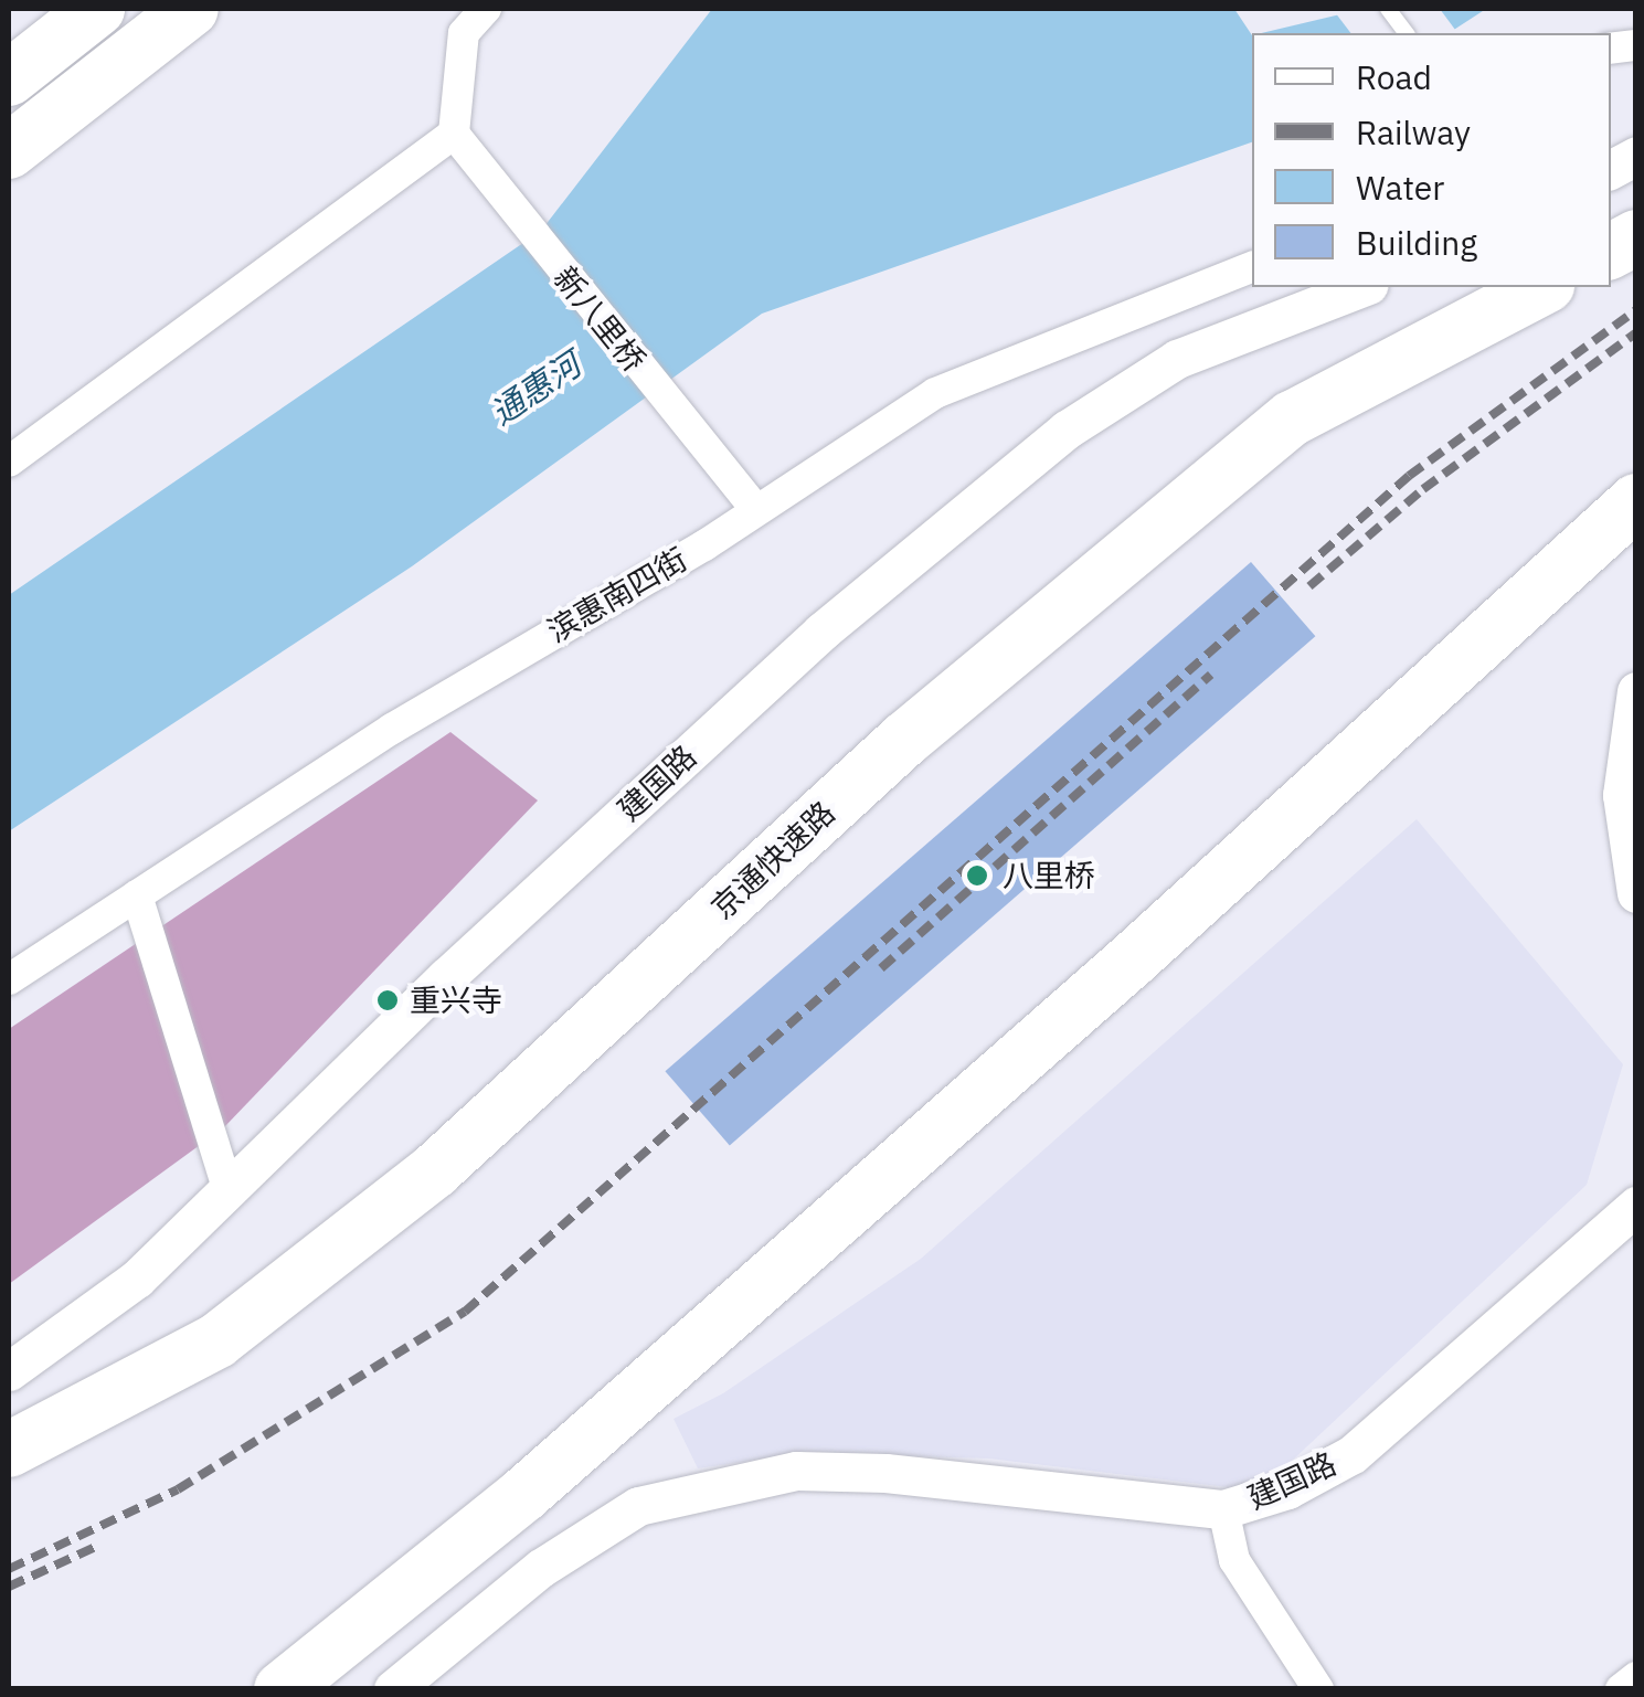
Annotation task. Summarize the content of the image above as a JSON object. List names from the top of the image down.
{
  "streets": {
    "highway": ["京通快速路"],
    "street": ["新八里桥", "滨惠南四街", "建国路"]
  },
  "crossings": [
    ["新八里桥", "滨惠南四街"]
  ],
  "water": ["通惠河"],
  "places": ["八里桥", "重兴寺"],
  "legend": [
    "Road",
    "Railway",
    "Water",
    "Building"
  ]
}
